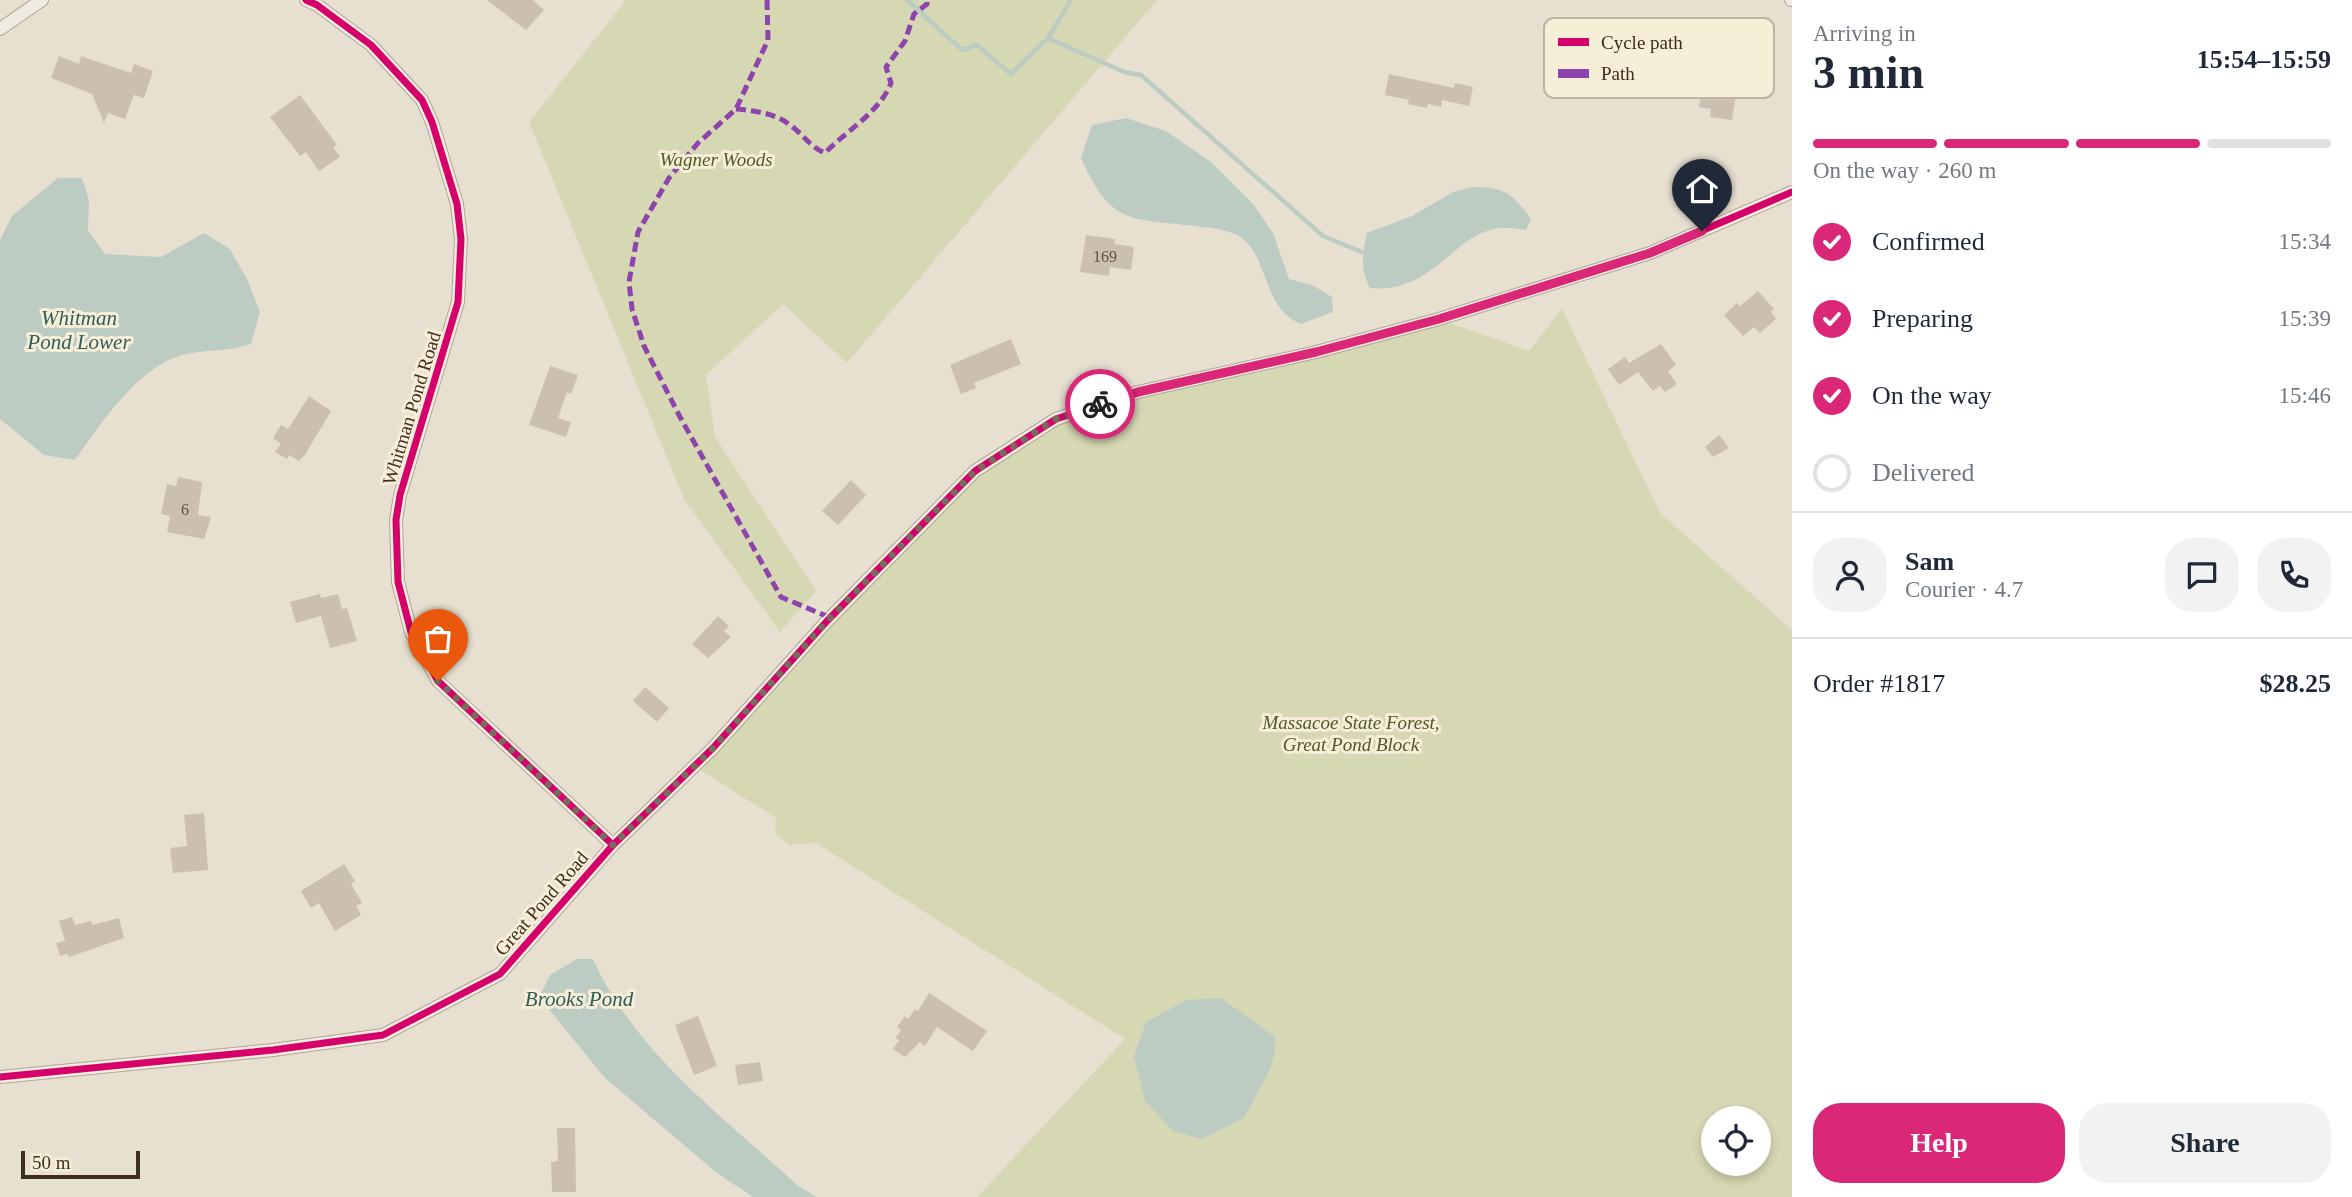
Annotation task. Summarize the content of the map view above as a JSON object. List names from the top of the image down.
{
  "streets": {
    "street": ["Whitman Pond Road", "Great Pond Road"]
  },
  "crossings": [
    ["Whitman Pond Road", "Great Pond Road"]
  ],
  "water": ["Whitman Pond Lower", "Brooks Pond"],
  "parks": ["Wagner Woods", "Massacoe State Forest, Great Pond Block"],
  "house_numbers": ["169", "6"],
  "legend": ["Cycle path", "Path"],
  "scale_bar": "50 m",
  "page": {
    "heading": ["3 min", "Arriving in", "15:54–15:59"],
    "panel": [
      "Sam",
      "Courier · 4.7",
      "Order #1817",
      "$28.25"
    ],
    "bar": "On the way · 260 m",
    "list": [
      ["Confirmed", "15:34"],
      ["Preparing", "15:39"],
      ["On the way", "15:46"],
      "Delivered"
    ],
    "buttons": ["Help", "Share"],
    "scale": "50 m"
  }
}
